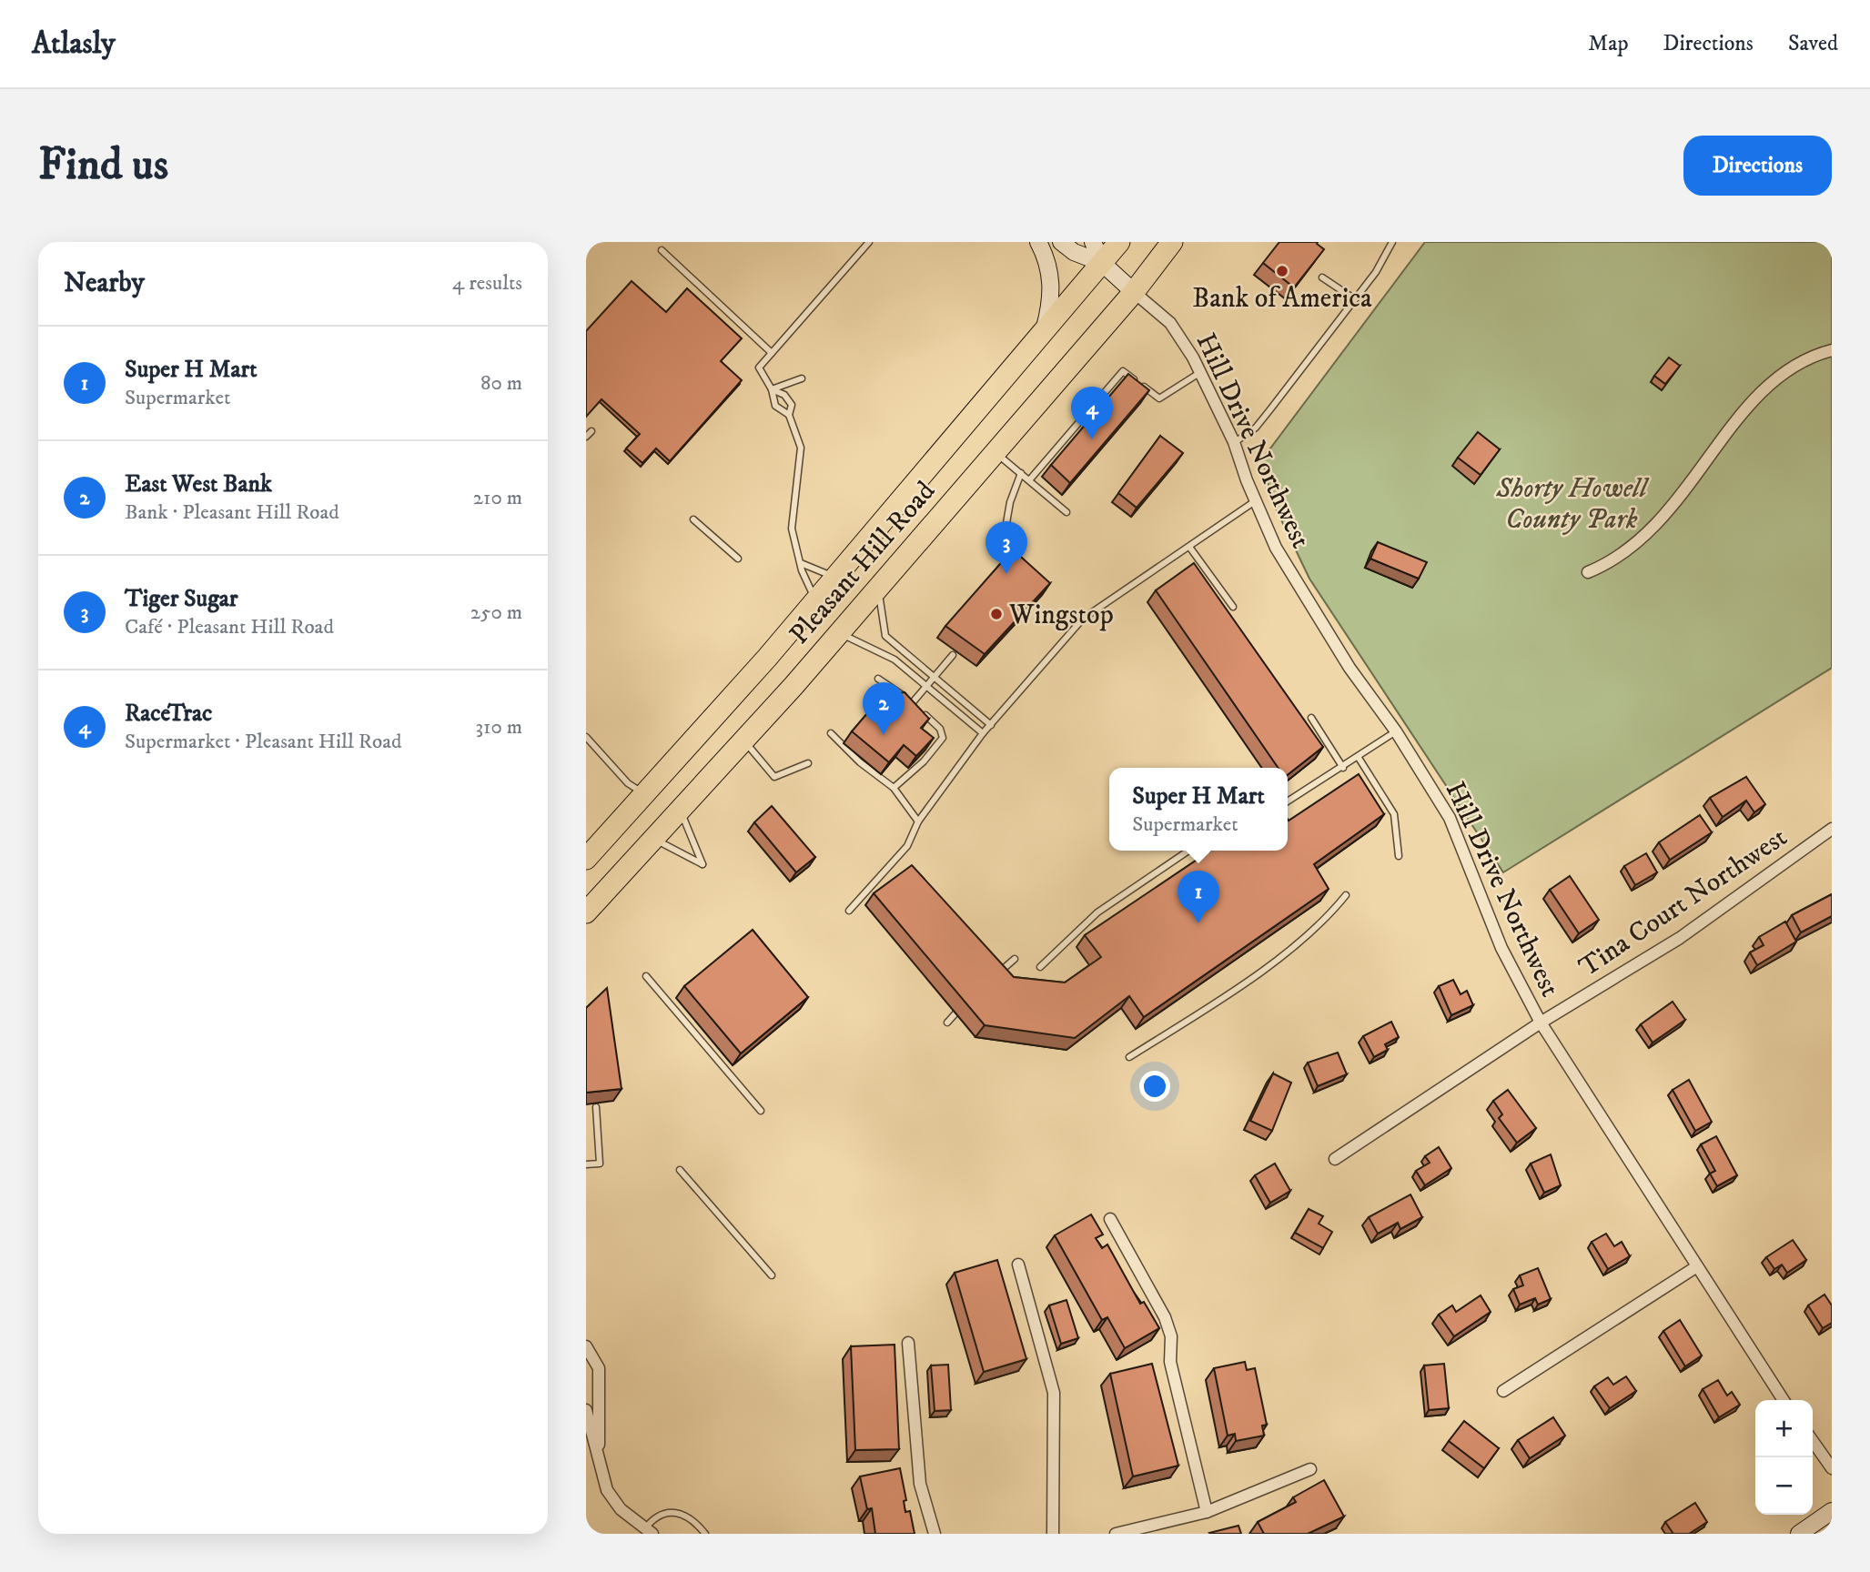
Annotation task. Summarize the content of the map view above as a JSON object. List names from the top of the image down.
{
  "streets": {
    "highway": ["Pleasant Hill Road"],
    "street": ["Hill Drive Northwest", "Tina Court Northwest"]
  },
  "crossings": [
    ["Hill Drive Northwest", "Pleasant Hill Road"],
    ["Hill Drive Northwest", "Tina Court Northwest"]
  ],
  "parks": ["Shorty Howell County Park"],
  "places": ["Bank of America", "Wingstop"],
  "page": {
    "header": "Atlasly",
    "nav": ["Map", "Directions", "Saved"],
    "buttons": "Directions",
    "title": "Find us",
    "heading": ["Nearby", "4 results"],
    "list": [
      {
        "mark": "1",
        "name": "Super H Mart",
        "note": "Supermarket",
        "value": "80 m"
      },
      {
        "mark": "2",
        "name": "East West Bank",
        "note": "Bank · Pleasant Hill Road",
        "value": "210 m"
      },
      {
        "mark": "3",
        "name": "Tiger Sugar",
        "note": "Café · Pleasant Hill Road",
        "value": "250 m"
      },
      {
        "mark": "4",
        "name": "RaceTrac",
        "note": "Supermarket · Pleasant Hill Road",
        "value": "310 m"
      }
    ],
    "pins": [
      "4",
      "3",
      "2",
      "1"
    ],
    "popup": ["Super H Mart", "Supermarket"],
    "map_buttons": ["+", "−"]
  }
}
